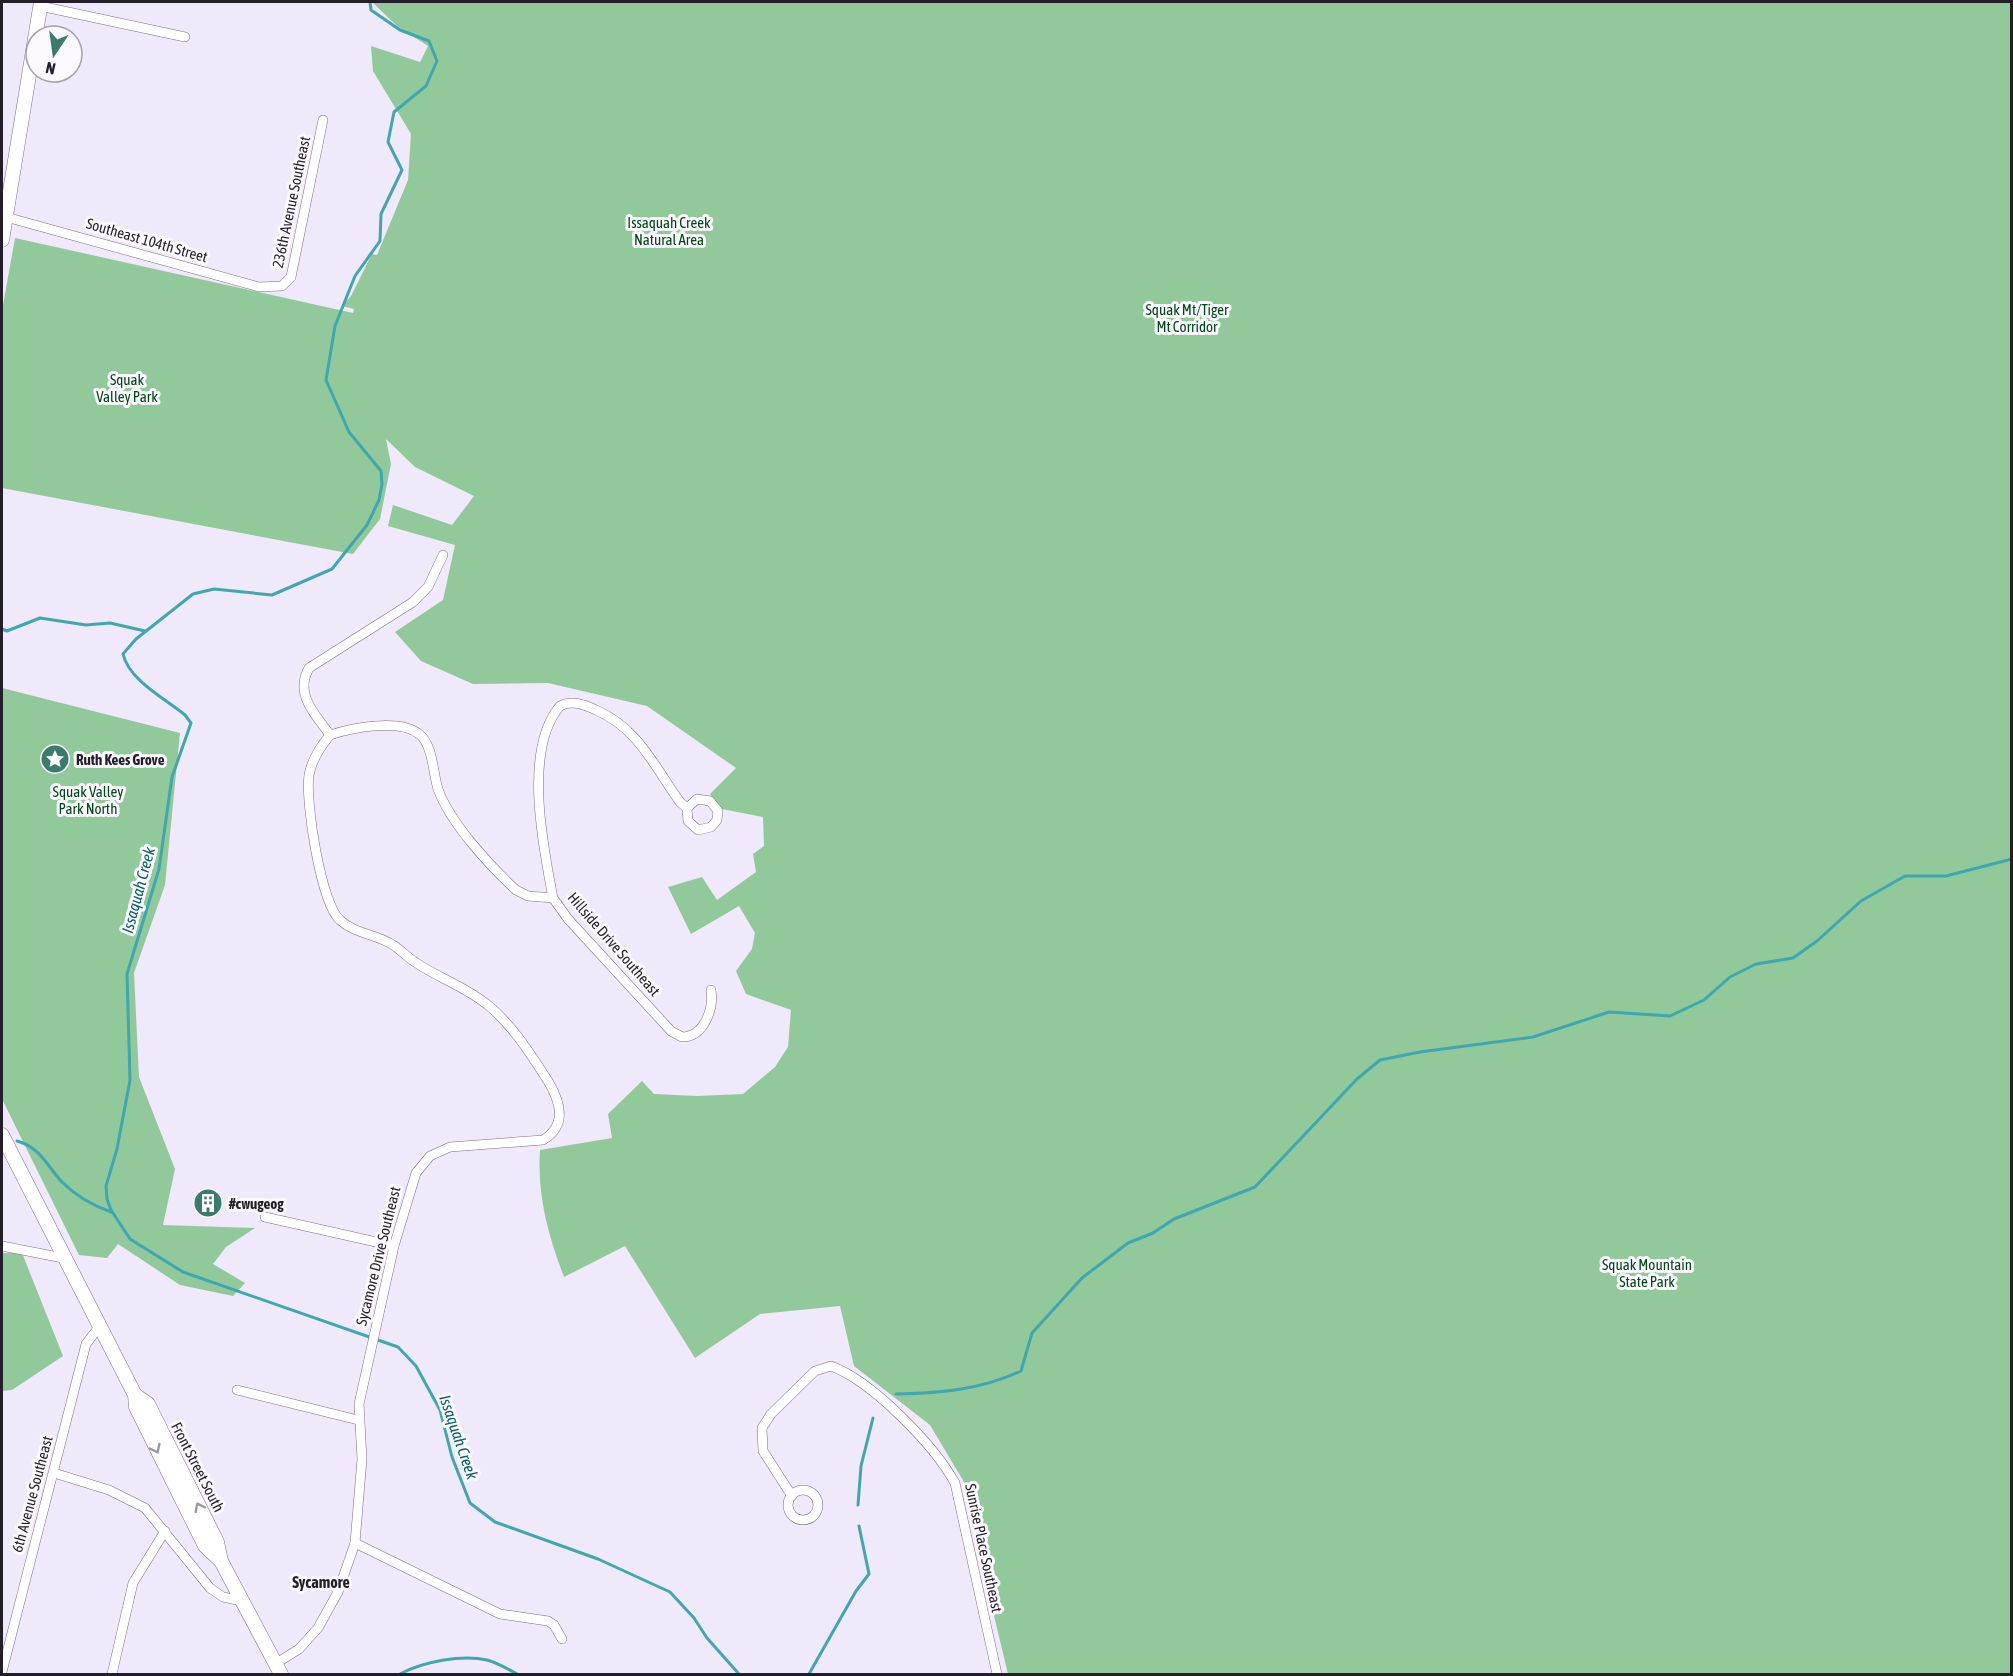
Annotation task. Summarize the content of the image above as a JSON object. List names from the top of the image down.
{
  "streets": {
    "main road": ["Front Street South"],
    "street": [
      "236th Avenue Southeast",
      "Southeast 104th Street",
      "Hillside Drive Southeast",
      "Sycamore Drive Southeast",
      "6th Avenue Southeast",
      "Sunrise Place Southeast"
    ]
  },
  "crossings": [
    ["236th Avenue Southeast", "Southeast 104th Street"],
    ["Hillside Drive Southeast", "Sycamore Drive Southeast"],
    ["Sycamore Drive Southeast", "Front Street South"],
    ["Front Street South", "6th Avenue Southeast"]
  ],
  "districts": ["Sycamore"],
  "water": ["Issaquah Creek"],
  "parks": [
    "Issaquah Creek Natural Area",
    "Squak Mt/Tiger Mt Corridor",
    "Squak Valley Park",
    "Squak Valley Park North",
    "Squak Mountain State Park"
  ],
  "places": {
    "place": ["Ruth Kees Grove"],
    "building": ["#cwugeog"]
  },
  "north": "bottom"
}
